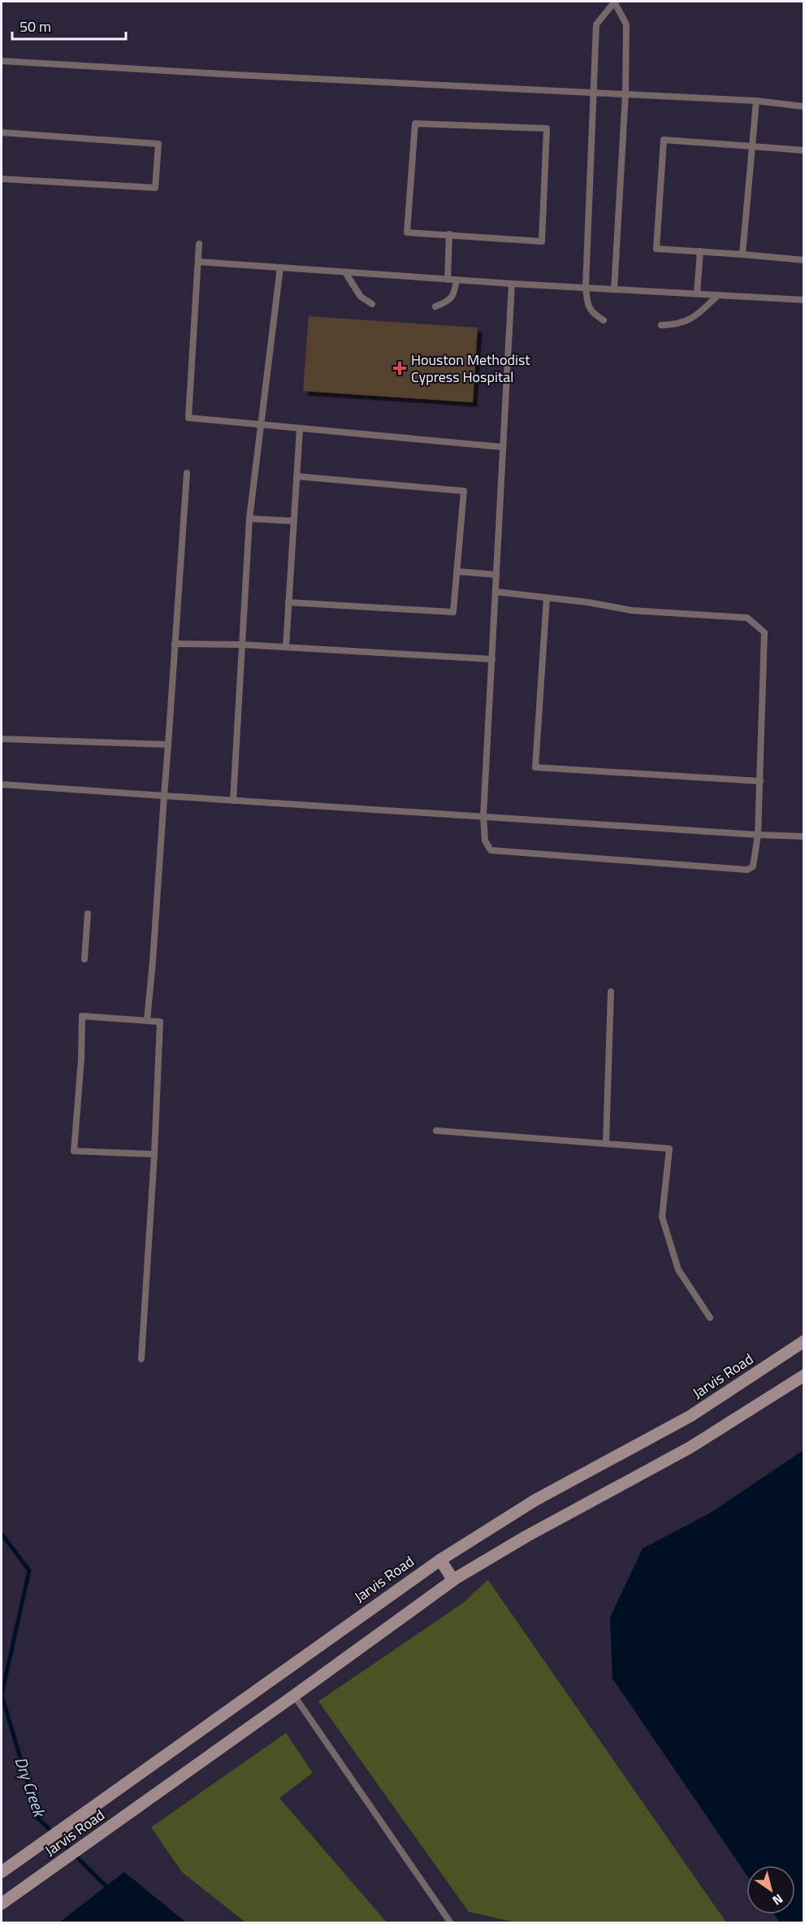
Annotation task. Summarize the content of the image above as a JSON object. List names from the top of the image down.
{
  "streets": {
    "street": ["Jarvis Road"]
  },
  "water": ["Dry Creek"],
  "places": {
    "health": ["Houston Methodist Cypress Hospital"]
  },
  "scale_bar": "50 m",
  "north": "bottom right"
}
